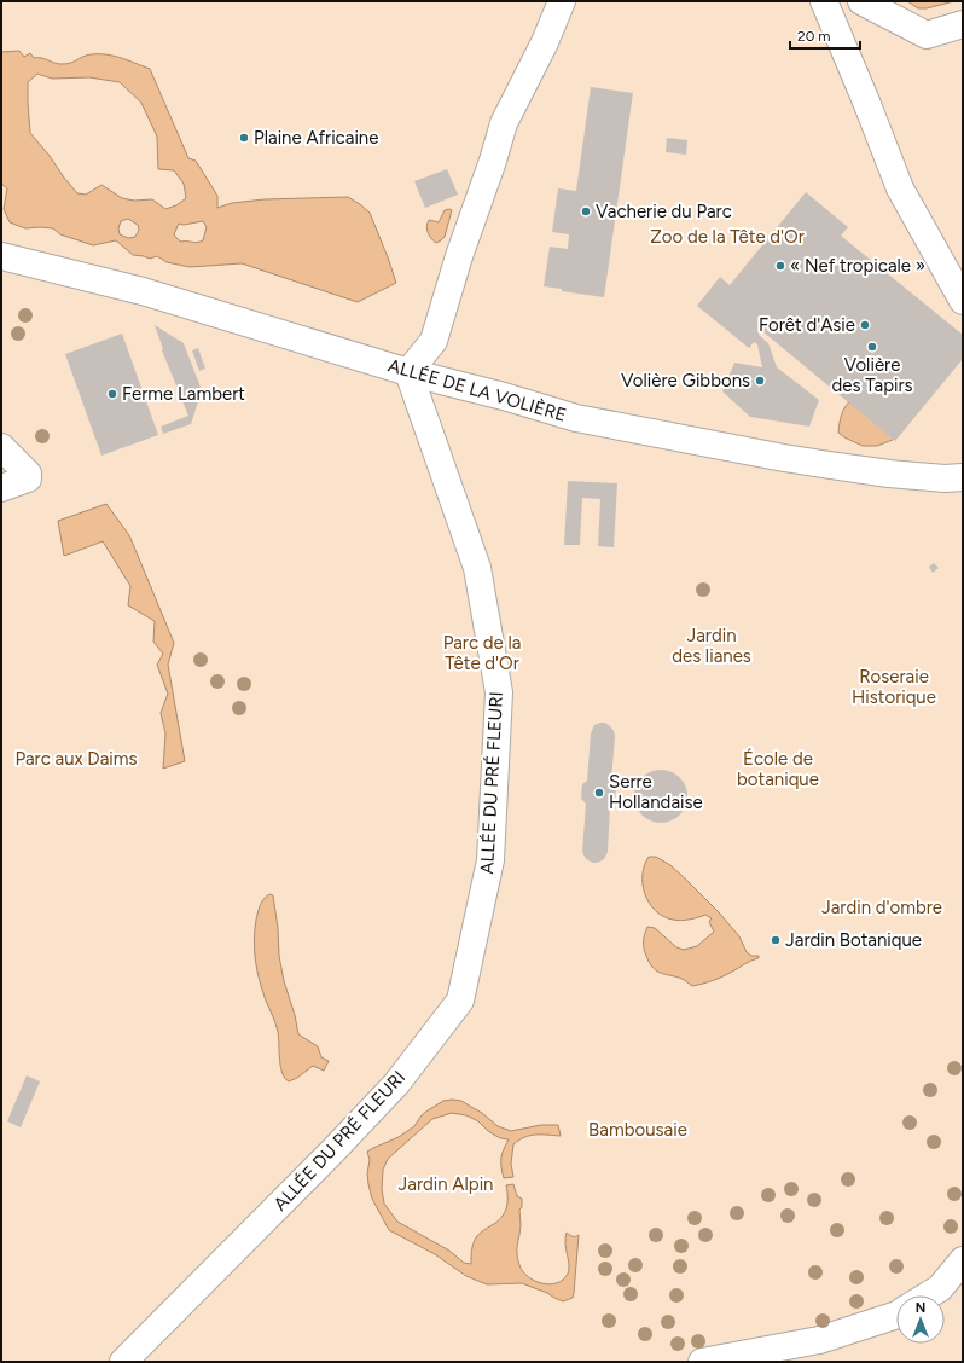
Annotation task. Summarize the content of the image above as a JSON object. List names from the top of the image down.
{
  "streets": {
    "street": ["ALLÉE DE LA VOLIÈRE", "ALLÉE DU PRÉ FLEURI"]
  },
  "crossings": [
    ["ALLÉE DE LA VOLIÈRE", "ALLÉE DU PRÉ FLEURI"]
  ],
  "parks": [
    "Zoo de la Tête d'Or",
    "Jardin des lianes",
    "Parc de la Tête d'Or",
    "Roseraie Historique",
    "Parc aux Daims",
    "École de botanique",
    "Jardin d'ombre",
    "Bambousaie",
    "Jardin Alpin"
  ],
  "places": [
    "Plaine Africaine",
    "Vacherie du Parc",
    "« Nef tropicale »",
    "Forêt d'Asie",
    "Volière des Tapirs",
    "Volière Gibbons",
    "Ferme Lambert",
    "Serre Hollandaise",
    "Jardin Botanique"
  ],
  "scale_bar": "20 m",
  "north": "top"
}
